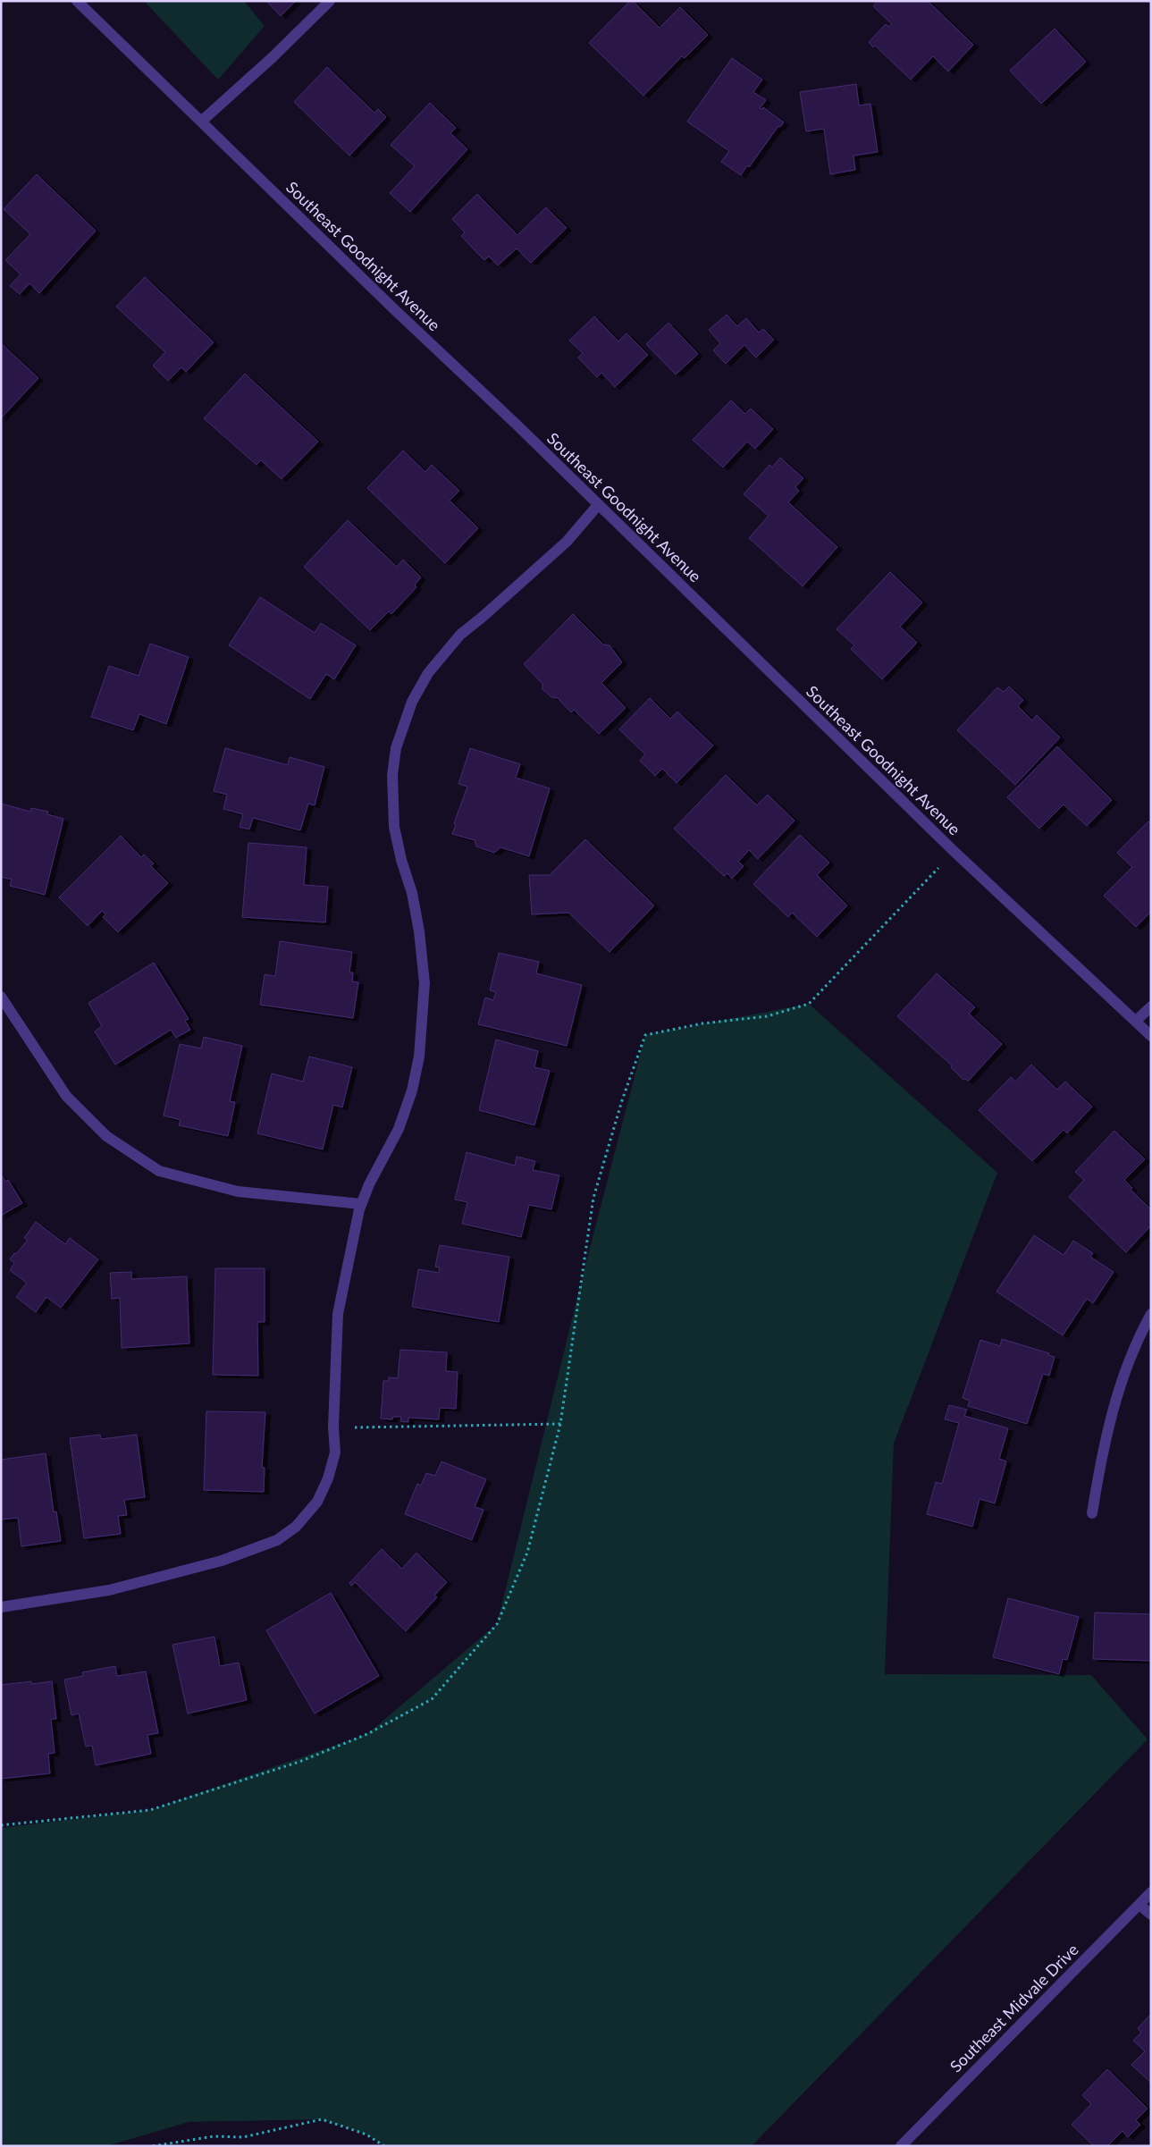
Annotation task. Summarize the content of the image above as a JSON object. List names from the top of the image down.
{
  "streets": {
    "street": ["Southeast Goodnight Avenue", "Southeast Midvale Drive"]
  }
}
